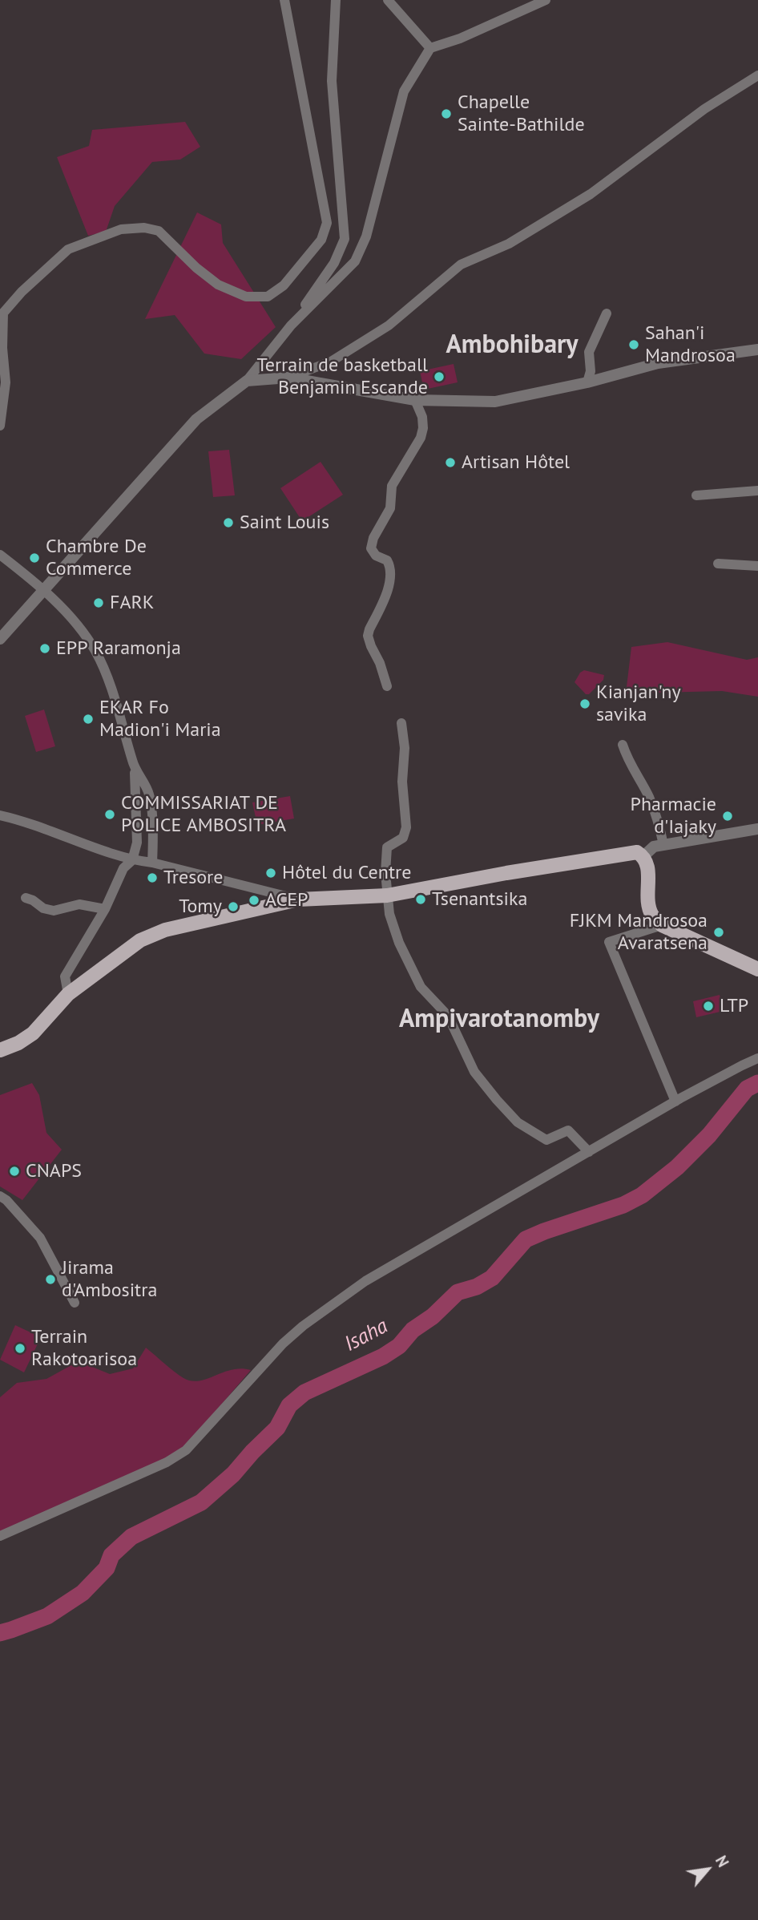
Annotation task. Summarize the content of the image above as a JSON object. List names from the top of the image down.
{
  "districts": ["Ambohibary", "Ampivarotanomby"],
  "water": ["Isaha"],
  "places": [
    "Chapelle Sainte-Bathilde",
    "Sahan'i Mandrosoa",
    "Terrain de basketball Benjamin Escande",
    "Artisan Hôtel",
    "Saint Louis",
    "Chambre De Commerce",
    "FARK",
    "EPP Raramonja",
    "Kianjan'ny savika",
    "EKAR Fo Madion'i Maria",
    "COMMISSARIAT DE POLICE AMBOSITRA",
    "Pharmacie d'Iajaky",
    "Hôtel du Centre",
    "Tresore",
    "Tsenantsika",
    "ACEP",
    "Tomy",
    "FJKM Mandrosoa Avaratsena",
    "LTP",
    "CNAPS",
    "Jirama d'Ambositra",
    "Terrain Rakotoarisoa"
  ],
  "north": "top right"
}
